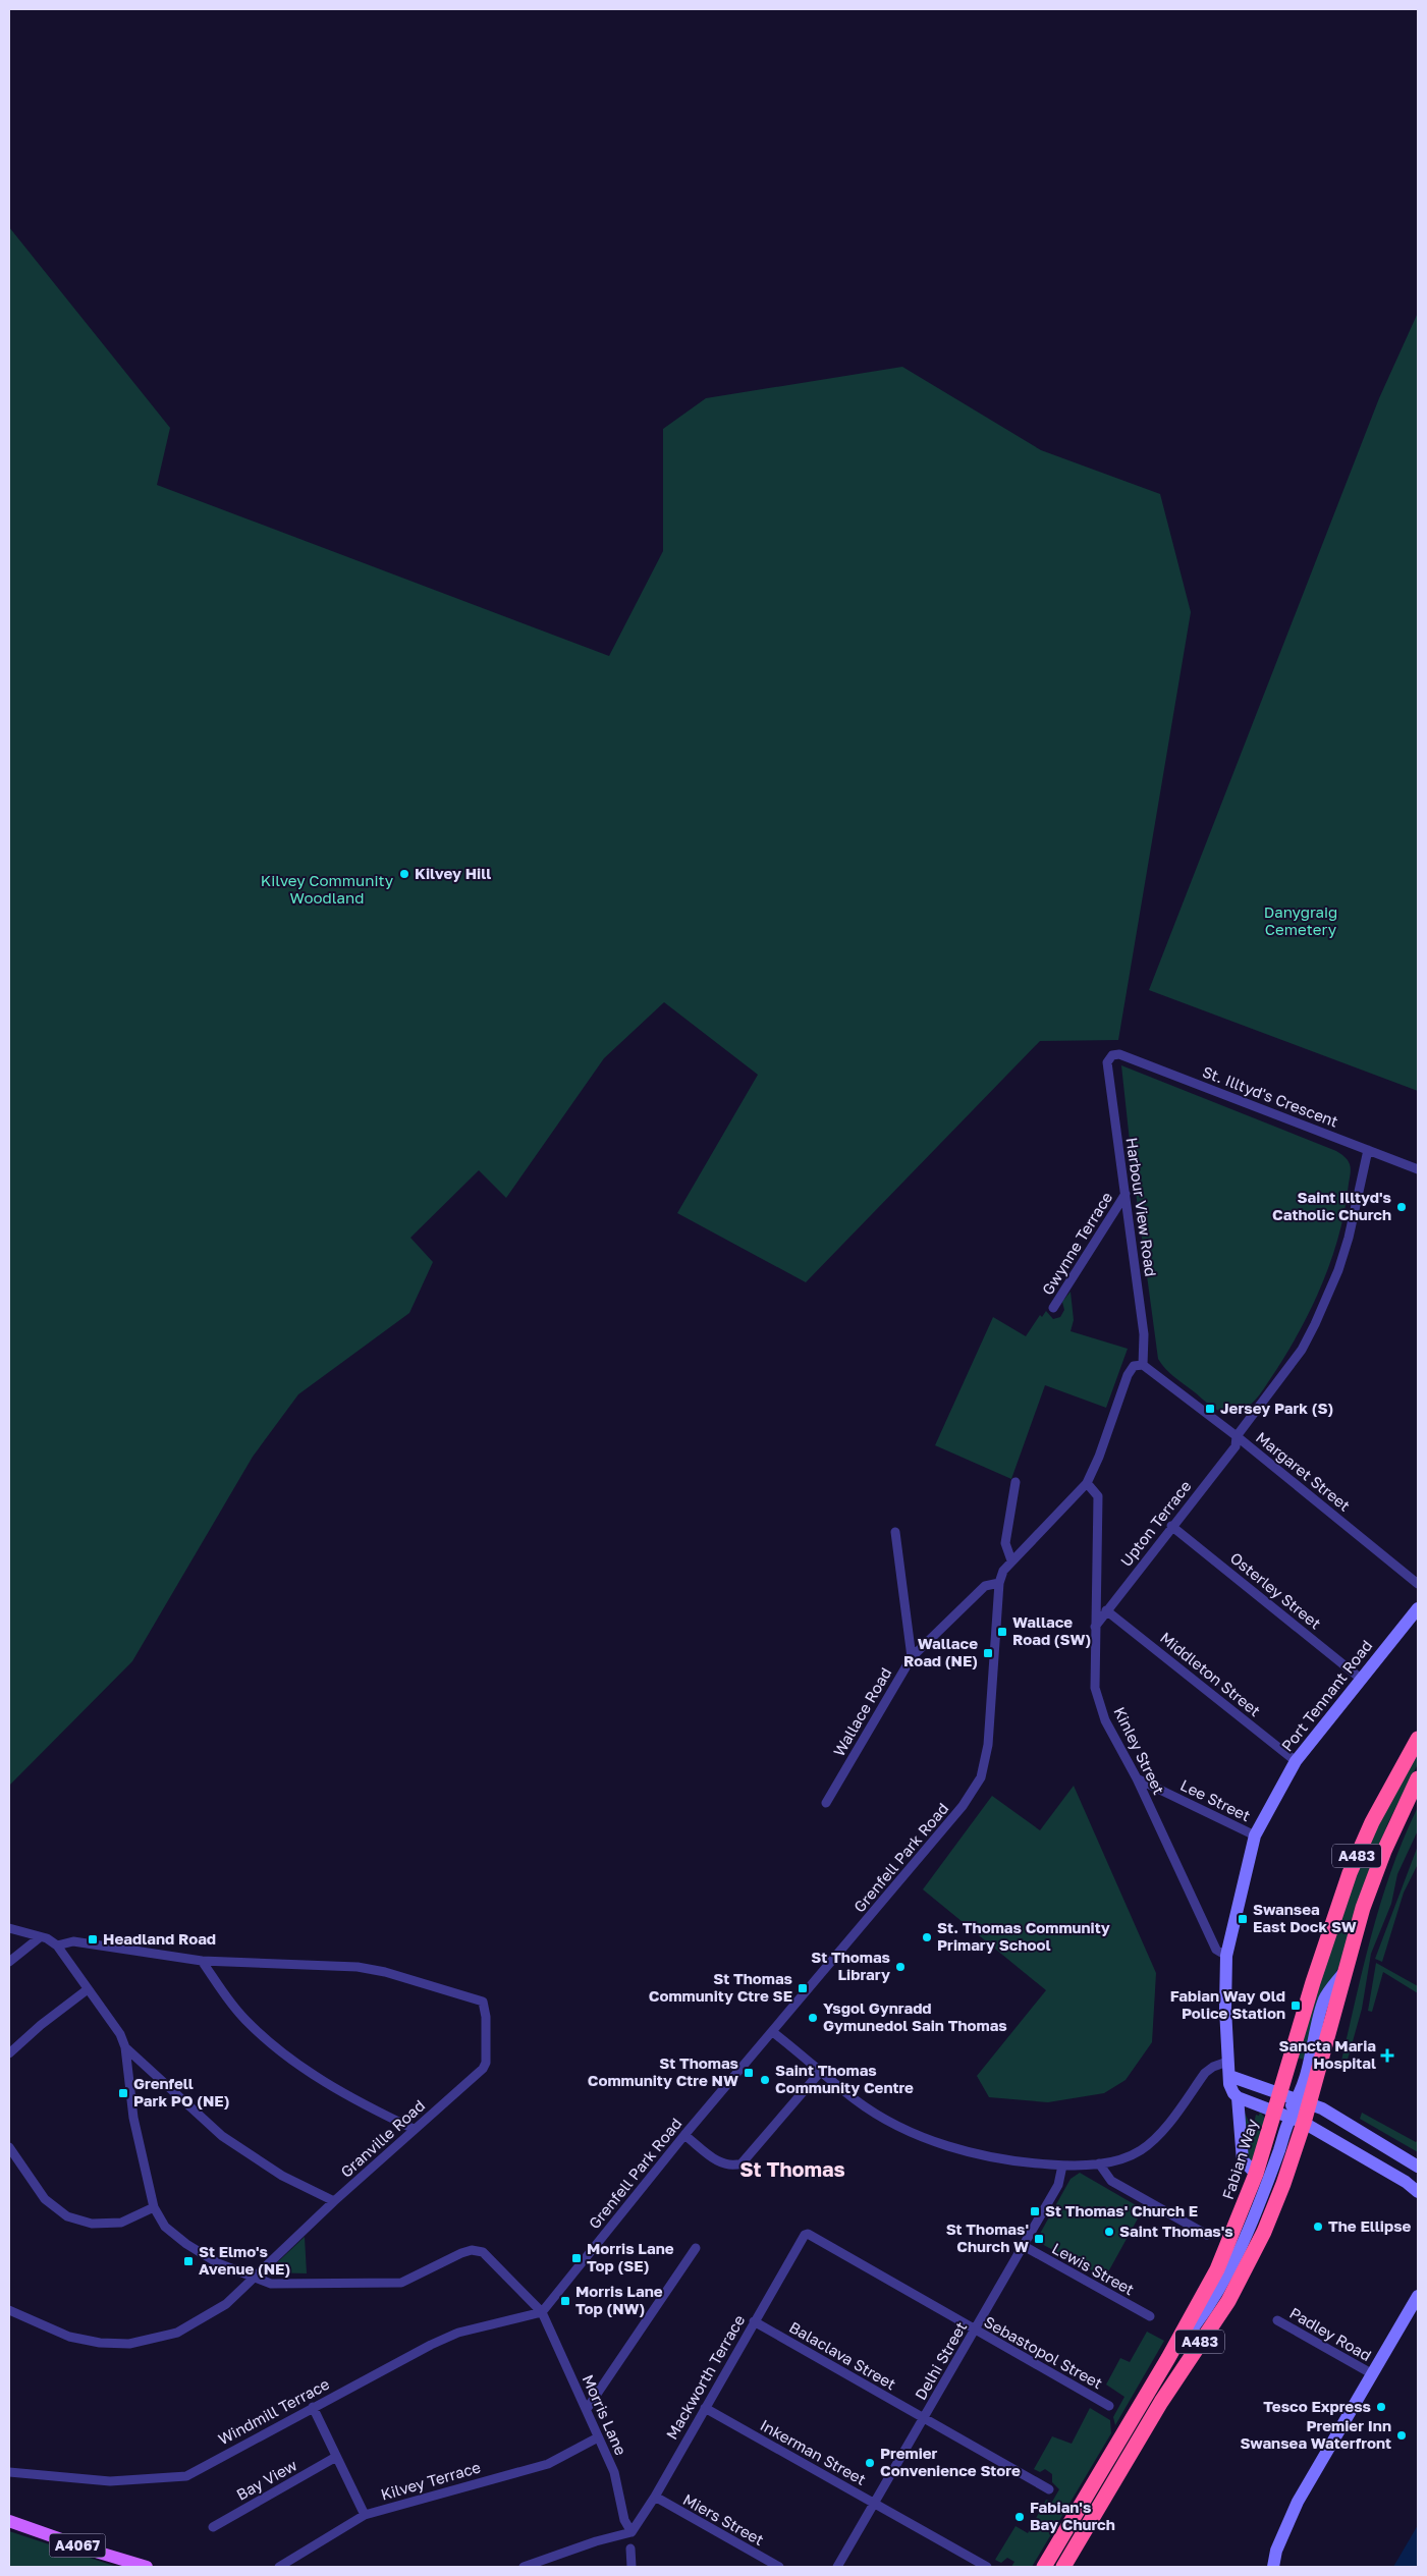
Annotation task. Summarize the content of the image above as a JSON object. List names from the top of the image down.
{
  "streets": {
    "highway": ["A483", "Fabian Way"],
    "main road": ["A4067"],
    "street": [
      "St. Illtyd's Crescent",
      "Harbour View Road",
      "Gwynne Terrace",
      "Margaret Street",
      "Upton Terrace",
      "Osterley Street",
      "Middleton Street",
      "Port Tennant Road",
      "Wallace Road",
      "Kinley Street",
      "Lee Street",
      "Grenfell Park Road",
      "Granville Road",
      "Lewis Street",
      "Padley Road",
      "Sebastopol Street",
      "Balaclava Street",
      "Delhi Street",
      "Mackworth Terrace",
      "Windmill Terrace",
      "Morris Lane",
      "Inkerman Street",
      "Bay View",
      "Kilvey Terrace",
      "Miers Street"
    ]
  },
  "crossings": [
    ["St. Illtyd's Crescent", "Harbour View Road"],
    ["St. Illtyd's Crescent", "Upton Terrace"],
    ["Harbour View Road", "Gwynne Terrace"],
    ["Harbour View Road", "Margaret Street"],
    ["Harbour View Road", "Grenfell Park Road"],
    ["Margaret Street", "Upton Terrace"],
    ["Margaret Street", "Grenfell Park Road"],
    ["Upton Terrace", "Osterley Street"],
    ["Upton Terrace", "Middleton Street"],
    ["Upton Terrace", "Kinley Street"],
    ["Osterley Street", "Port Tennant Road"],
    ["Middleton Street", "Port Tennant Road"],
    ["Port Tennant Road", "Kinley Street"],
    ["Port Tennant Road", "Lee Street"],
    ["Port Tennant Road", "Fabian Way"],
    ["Wallace Road", "Grenfell Park Road"],
    ["Kinley Street", "Lee Street"],
    ["Kinley Street", "Grenfell Park Road"],
    ["Grenfell Park Road", "Windmill Terrace"],
    ["Grenfell Park Road", "Morris Lane"],
    ["Granville Road", "Morris Lane"],
    ["Lewis Street", "Delhi Street"],
    ["Sebastopol Street", "Delhi Street"],
    ["Sebastopol Street", "Mackworth Terrace"],
    ["Balaclava Street", "Delhi Street"],
    ["Balaclava Street", "Mackworth Terrace"],
    ["Delhi Street", "Inkerman Street"],
    ["Mackworth Terrace", "Morris Lane"],
    ["Mackworth Terrace", "Inkerman Street"],
    ["Mackworth Terrace", "Miers Street"],
    ["Windmill Terrace", "Morris Lane"],
    ["Morris Lane", "Kilvey Terrace"]
  ],
  "districts": ["St Thomas"],
  "parks": ["Kilvey Community Woodland", "Danygraig Cemetery"],
  "places": {
    "other": [
      "Kilvey Hill",
      "Saint Illtyd's Catholic Church",
      "St. Thomas Community Primary School",
      "St Thomas Library",
      "Ysgol Gynradd Gymunedol Sain Thomas",
      "Saint Thomas Community Centre",
      "The Ellipse",
      "Saint Thomas's",
      "Tesco Express",
      "Premier Inn Swansea Waterfront",
      "Premier Convenience Store",
      "Fabian's Bay Church"
    ],
    "transit": [
      "Jersey Park (S)",
      "Wallace Road (SW)",
      "Wallace Road (NE)",
      "Swansea East Dock SW",
      "Headland Road",
      "St Thomas Community Ctre SE",
      "Fabian Way Old Police Station",
      "St Thomas Community Ctre NW",
      "Grenfell Park PO (NE)",
      "St Thomas' Church E",
      "St Thomas' Church W",
      "Morris Lane Top (SE)",
      "St Elmo's Avenue (NE)",
      "Morris Lane Top (NW)"
    ],
    "health": ["Sancta Maria Hospital"]
  }
}
